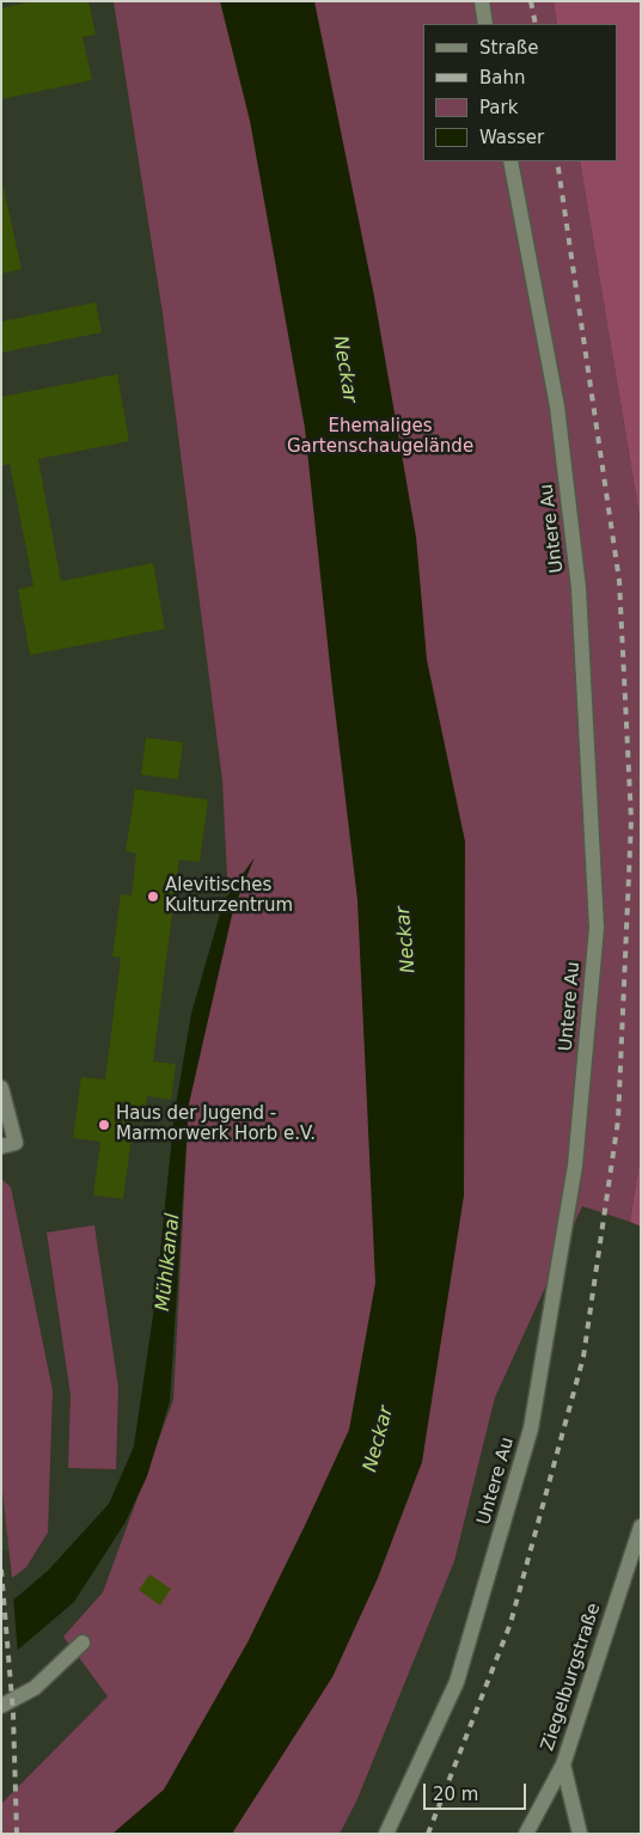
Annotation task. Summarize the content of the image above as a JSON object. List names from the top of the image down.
{
  "streets": {
    "street": ["Untere Au", "Ziegelburgstraße"]
  },
  "water": ["Neckar", "Mühlkanal"],
  "parks": ["Ehemaliges Gartenschaugelände"],
  "places": ["Alevitisches Kulturzentrum", "Haus der Jugend - Marmorwerk Horb e.V."],
  "legend": [
    "Straße",
    "Bahn",
    "Park",
    "Wasser"
  ],
  "scale_bar": "20 m"
}
